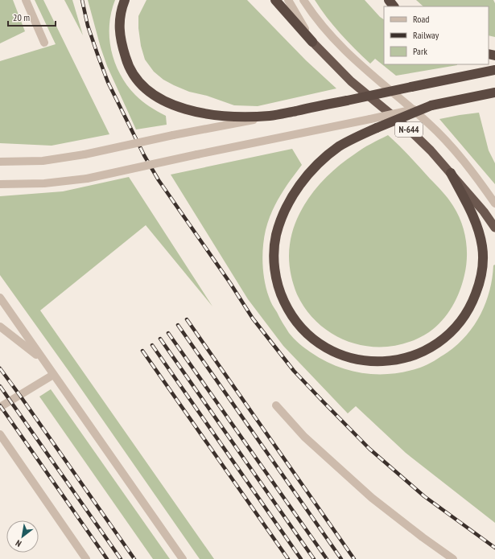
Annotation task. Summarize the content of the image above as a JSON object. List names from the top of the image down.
{
  "streets": {
    "highway": ["N-644"]
  },
  "legend": ["Road", "Railway", "Park"],
  "scale_bar": "20 m",
  "north": "bottom left"
}
